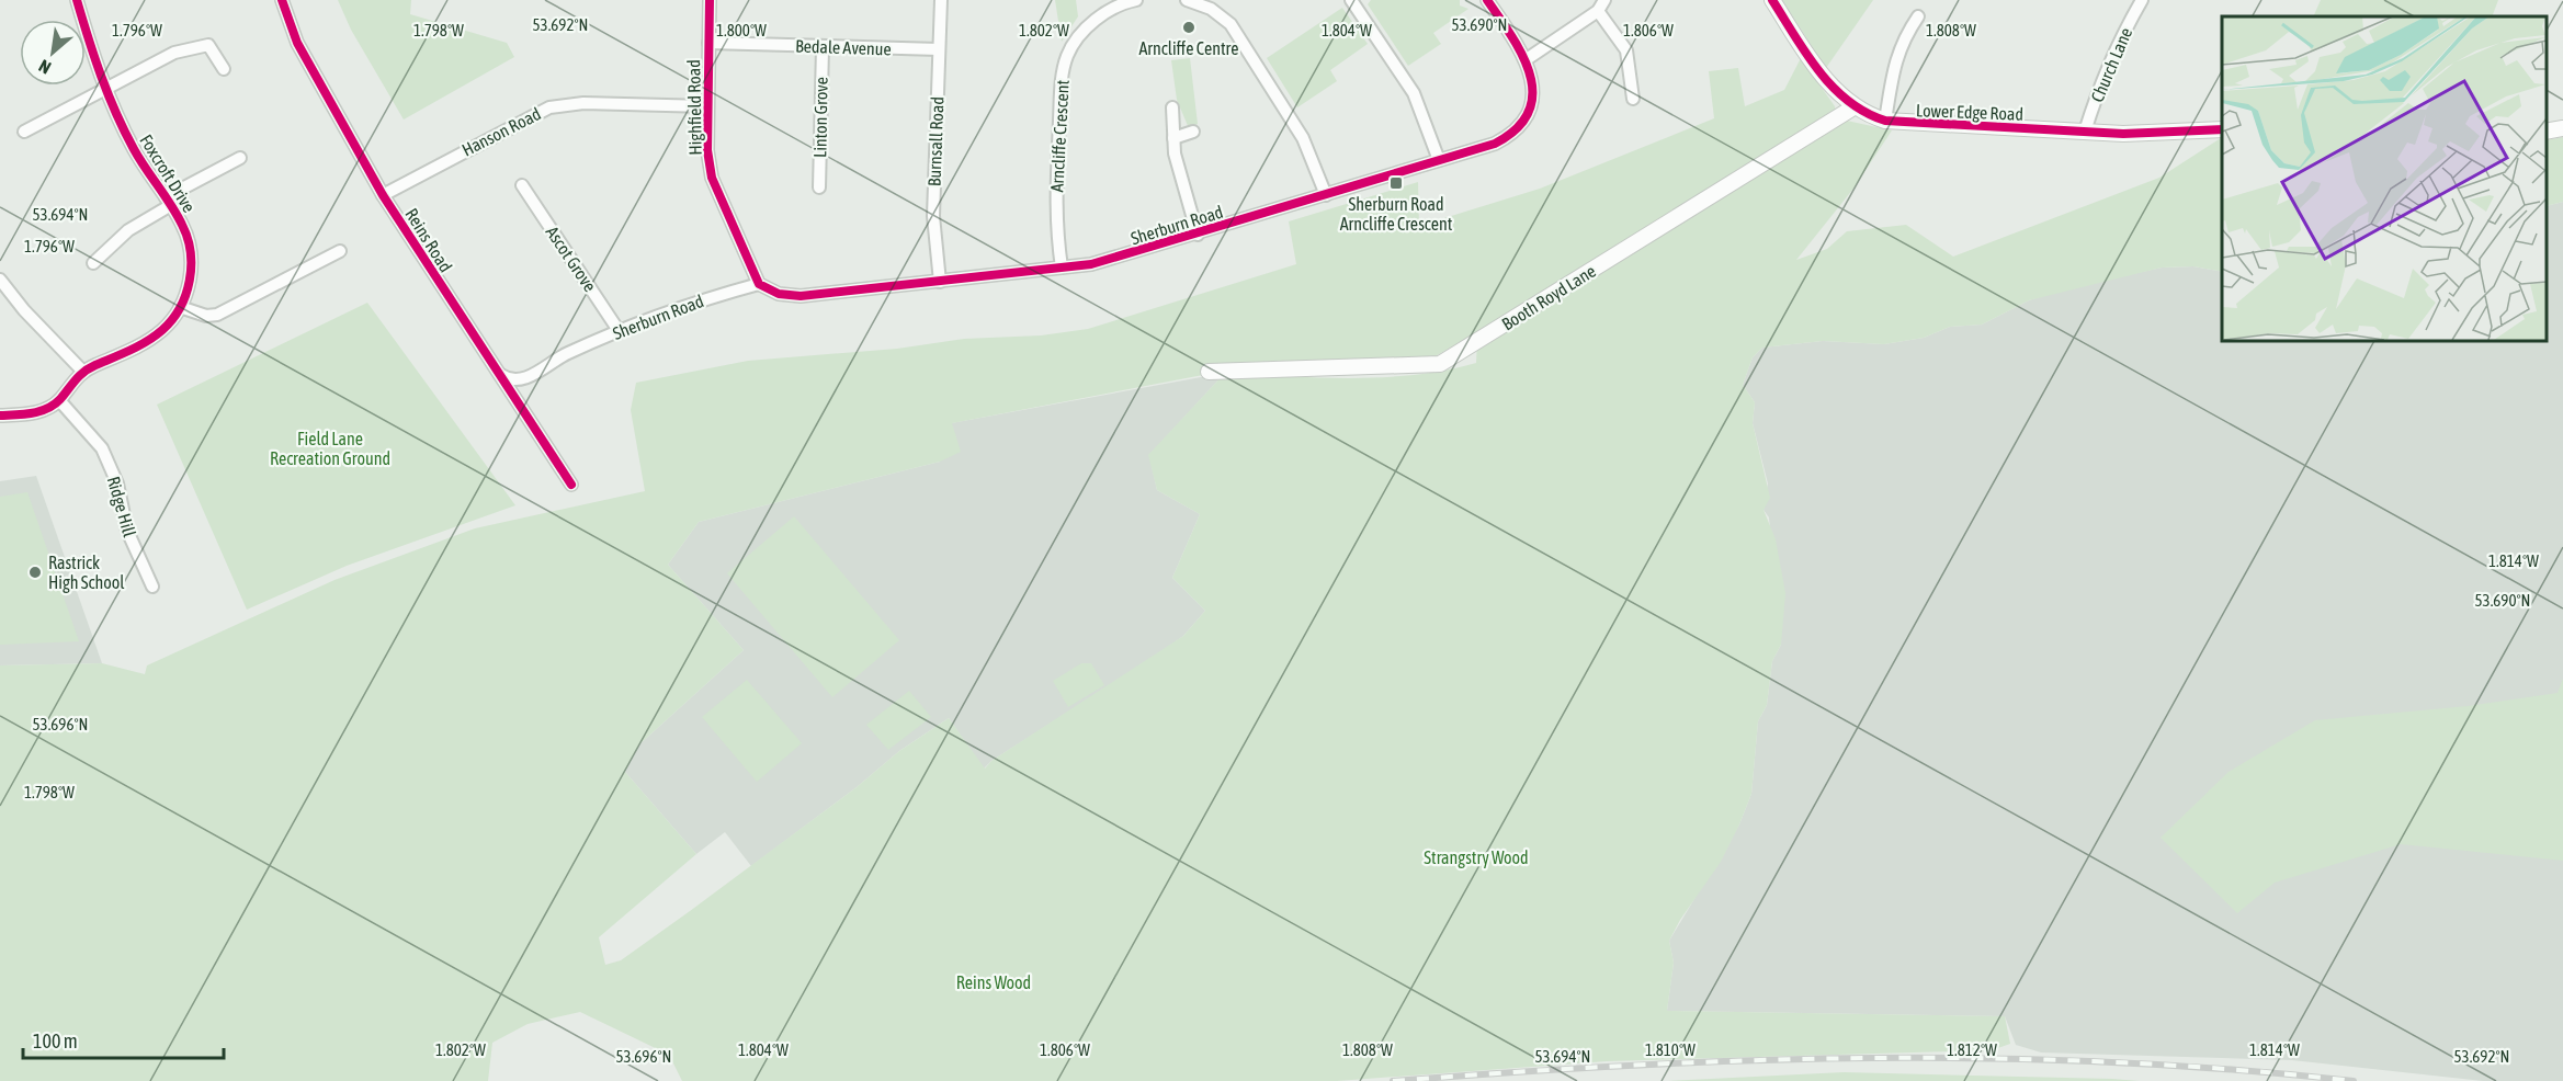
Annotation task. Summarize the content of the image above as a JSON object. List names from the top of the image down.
{
  "streets": {
    "street": [
      "Bedale Avenue",
      "Church Lane",
      "Highfield Road",
      "Lower Edge Road",
      "Linton Grove",
      "Hanson Road",
      "Arncliffe Crescent",
      "Burnsall Road",
      "Foxcroft Drive",
      "Sherburn Road",
      "Reins Road",
      "Ascot Grove",
      "Booth Royd Lane",
      "Ridge Hill"
    ]
  },
  "crossings": [
    ["Bedale Avenue", "Highfield Road"],
    ["Bedale Avenue", "Linton Grove"],
    ["Bedale Avenue", "Burnsall Road"],
    ["Church Lane", "Lower Edge Road"],
    ["Highfield Road", "Hanson Road"],
    ["Highfield Road", "Sherburn Road"],
    ["Lower Edge Road", "Booth Royd Lane"],
    ["Hanson Road", "Reins Road"],
    ["Arncliffe Crescent", "Sherburn Road"],
    ["Burnsall Road", "Sherburn Road"],
    ["Foxcroft Drive", "Ridge Hill"],
    ["Sherburn Road", "Reins Road"],
    ["Sherburn Road", "Ascot Grove"]
  ],
  "parks": ["Field Lane Recreation Ground", "Strangstry Wood", "Reins Wood"],
  "places": {
    "other": ["Arncliffe Centre", "Rastrick High School"],
    "transit": ["Sherburn Road Arncliffe Crescent"]
  },
  "scale_bar": "100 m",
  "north": "bottom left",
  "coordinates": [
    "53.692°N",
    "53.690°N",
    "1.796°W",
    "1.798°W",
    "1.800°W",
    "1.802°W",
    "1.804°W",
    "1.806°W",
    "1.808°W",
    "53.694°N",
    "1.814°W",
    "53.696°N",
    "1.810°W",
    "1.812°W"
  ]
}
